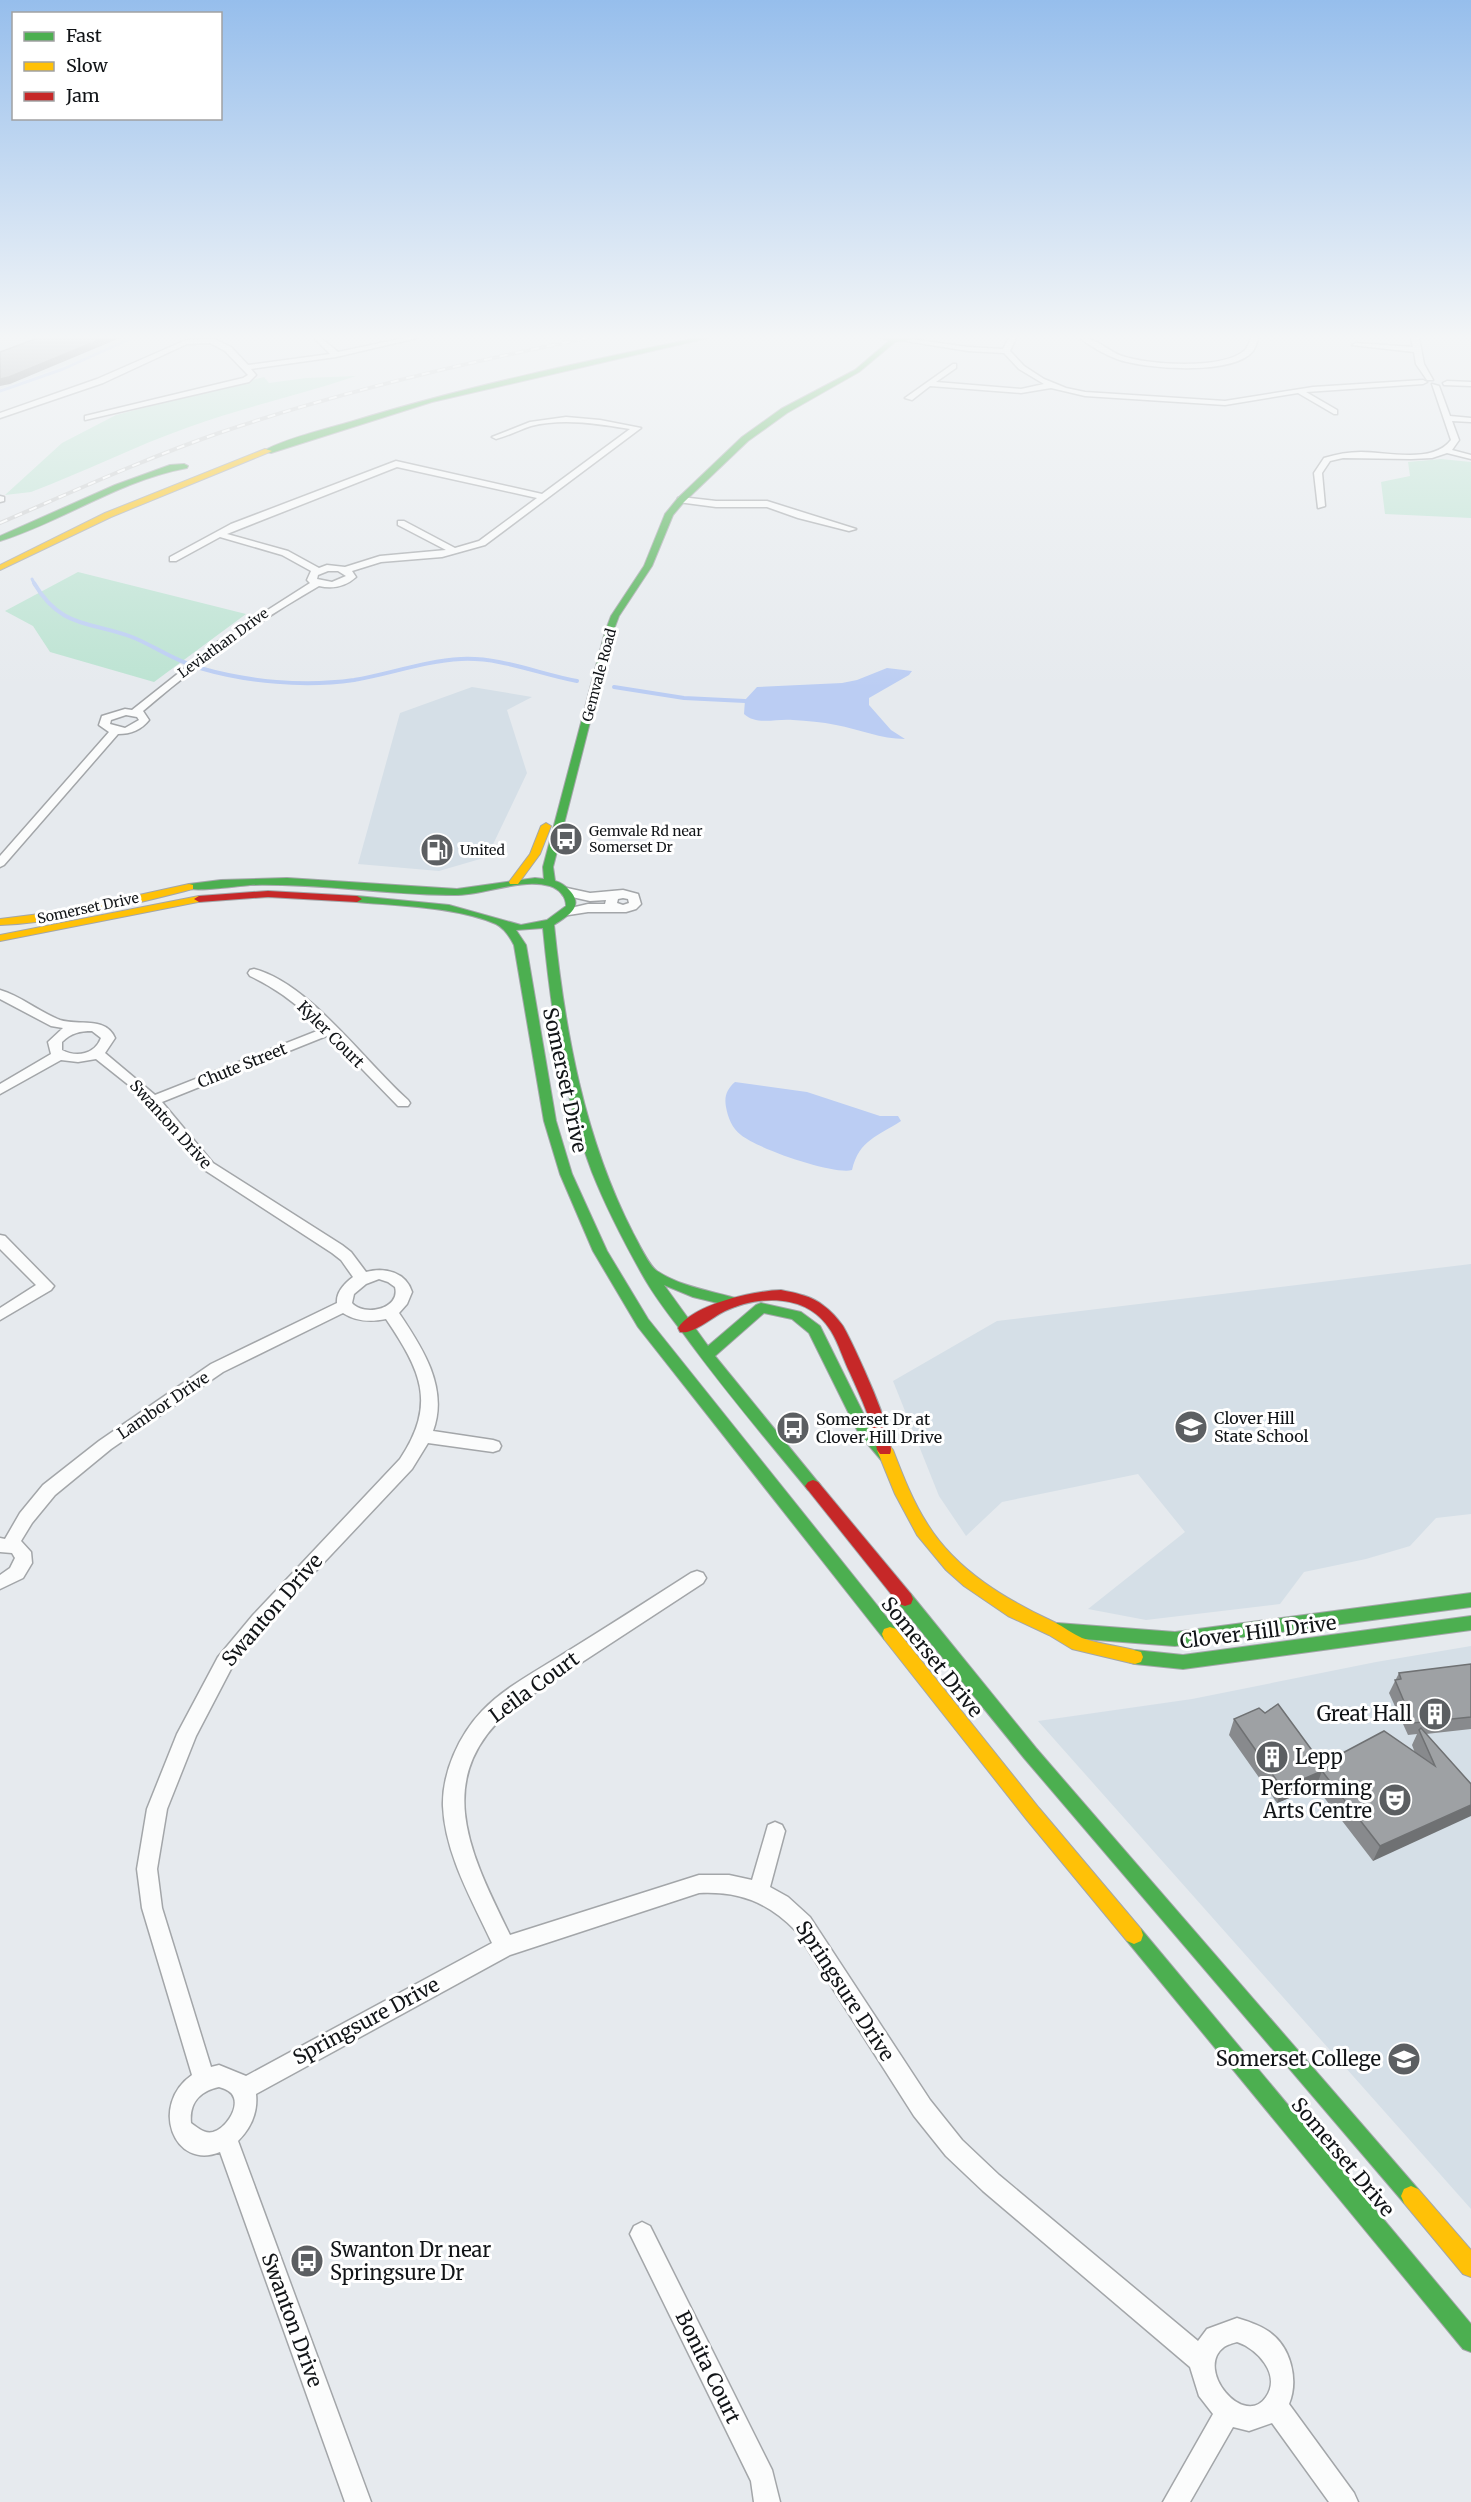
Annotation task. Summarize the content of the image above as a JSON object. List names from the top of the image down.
{
  "streets": {
    "main road": ["Gemvale Road", "Somerset Drive", "Clover Hill Drive"],
    "street": [
      "Leviathan Drive",
      "Kyler Court",
      "Chute Street",
      "Swanton Drive",
      "Lambor Drive",
      "Leila Court",
      "Springsure Drive",
      "Bonita Court"
    ]
  },
  "crossings": [
    ["Gemvale Road", "Somerset Drive"],
    ["Somerset Drive", "Clover Hill Drive"],
    ["Kyler Court", "Chute Street"],
    ["Chute Street", "Swanton Drive"],
    ["Swanton Drive", "Lambor Drive"],
    ["Swanton Drive", "Springsure Drive"],
    ["Leila Court", "Springsure Drive"]
  ],
  "places": {
    "bus stop": ["Gemvale Rd near Somerset Dr", "Somerset Dr at Clover Hill Drive", "Swanton Dr near Springsure Dr"],
    "fuel station": ["United"],
    "school or university": ["Clover Hill State School", "Somerset College"],
    "building": ["Great Hall", "Lepp"],
    "theatre": ["Performing Arts Centre"]
  },
  "legend": ["Fast", "Slow", "Jam"]
}
